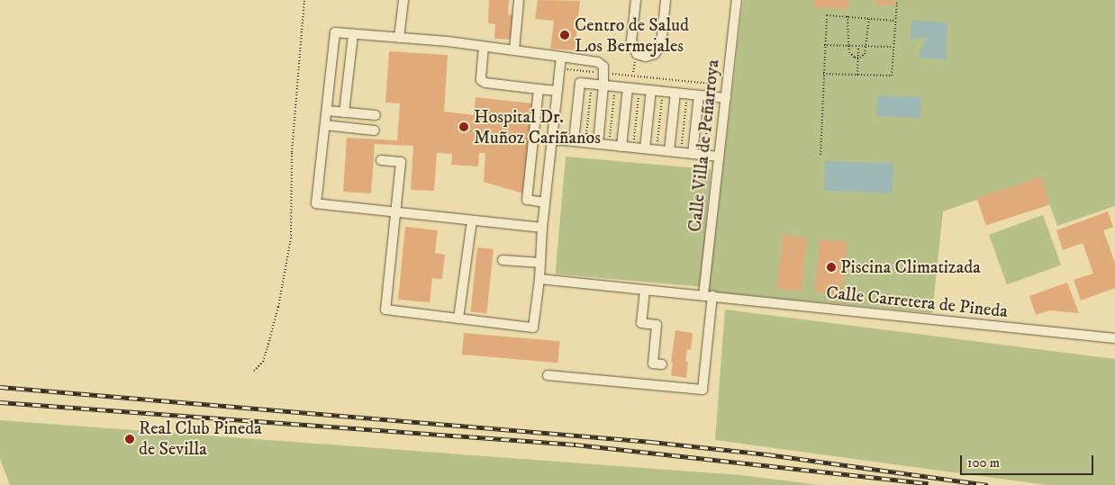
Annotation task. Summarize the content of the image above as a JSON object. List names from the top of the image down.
{
  "streets": {
    "street": ["Calle Villa de Peñarroya", "Calle Carretera de Pineda"]
  },
  "crossings": [
    ["Calle Villa de Peñarroya", "Calle Carretera de Pineda"]
  ],
  "places": [
    "Centro de Salud Los Bermejales",
    "Hospital Dr. Muñoz Cariñanos",
    "Piscina Climatizada",
    "Real Club Pineda de Sevilla"
  ],
  "scale_bar": "100 m"
}
